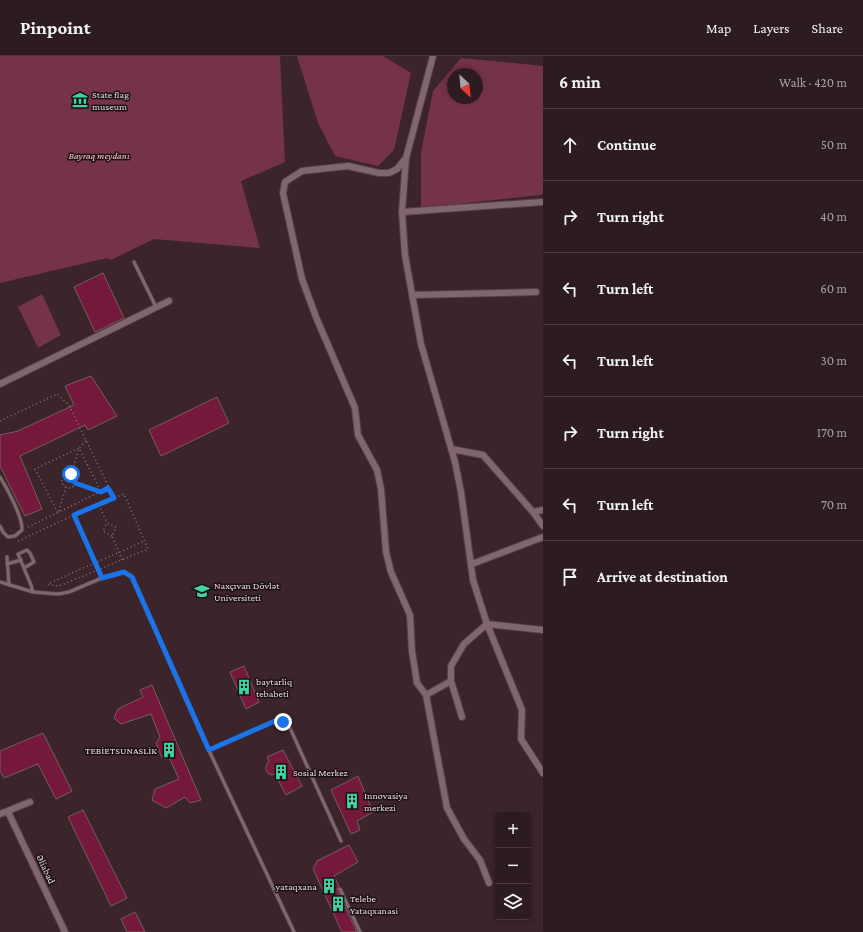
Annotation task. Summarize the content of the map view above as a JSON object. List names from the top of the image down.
{
  "streets": {
    "street": ["Əliabad"]
  },
  "parks": ["Bayraq meydanı"],
  "places": {
    "museum": ["State flag museum"],
    "school or university": ["Naxçıvan Dövlət Universiteti"],
    "building": [
      "baytarliq tebabeti",
      "TEBİETSUNASLİK",
      "Sosial Merkez",
      "Innovasiya merkezi",
      "yataqxana",
      "Telebe Yataqxanasi"
    ]
  },
  "north": "bottom right",
  "page": {
    "header": "Pinpoint",
    "nav": ["Map", "Layers", "Share"],
    "heading": ["6 min", "Walk · 420 m"],
    "list": [
      ["Continue", "50 m"],
      ["Turn right", "40 m"],
      ["Turn left", "60 m"],
      ["Turn left", "30 m"],
      ["Turn right", "170 m"],
      ["Turn left", "70 m"],
      "Arrive at destination"
    ],
    "map_buttons": ["+", "−"]
  }
}
